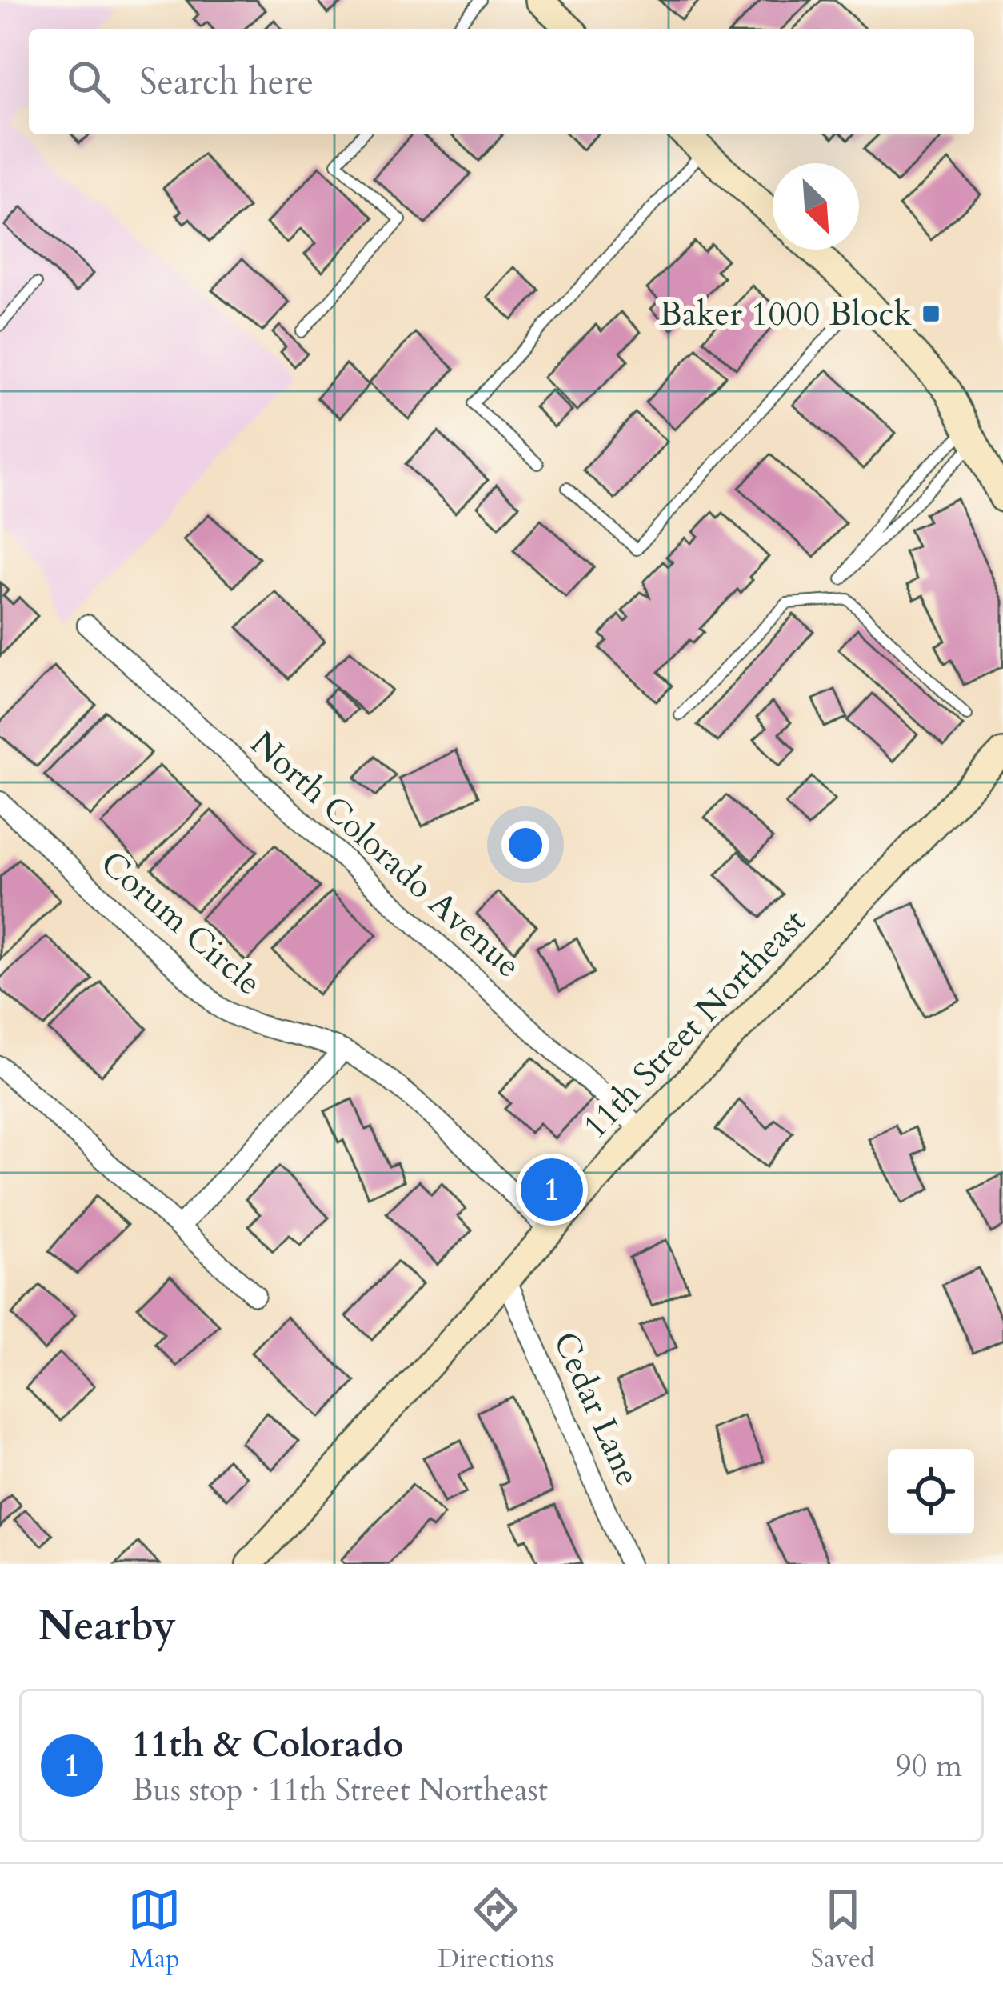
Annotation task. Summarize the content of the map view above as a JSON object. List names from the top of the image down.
{
  "streets": {
    "street": [
      "North Colorado Avenue",
      "Corum Circle",
      "11th Street Northeast",
      "Cedar Lane"
    ]
  },
  "crossings": [
    ["North Colorado Avenue", "11th Street Northeast"],
    ["Corum Circle", "11th Street Northeast"],
    ["11th Street Northeast", "Cedar Lane"]
  ],
  "places": {
    "transit": ["Baker 1000 Block"]
  },
  "north": "bottom right",
  "page": {
    "search": "Search here",
    "pins": "1",
    "heading": "Nearby",
    "list": [
      {
        "mark": "1",
        "name": "11th & Colorado",
        "note": "Bus stop · 11th Street Northeast",
        "value": "90 m"
      }
    ],
    "nav": ["Map", "Directions", "Saved"]
  }
}
